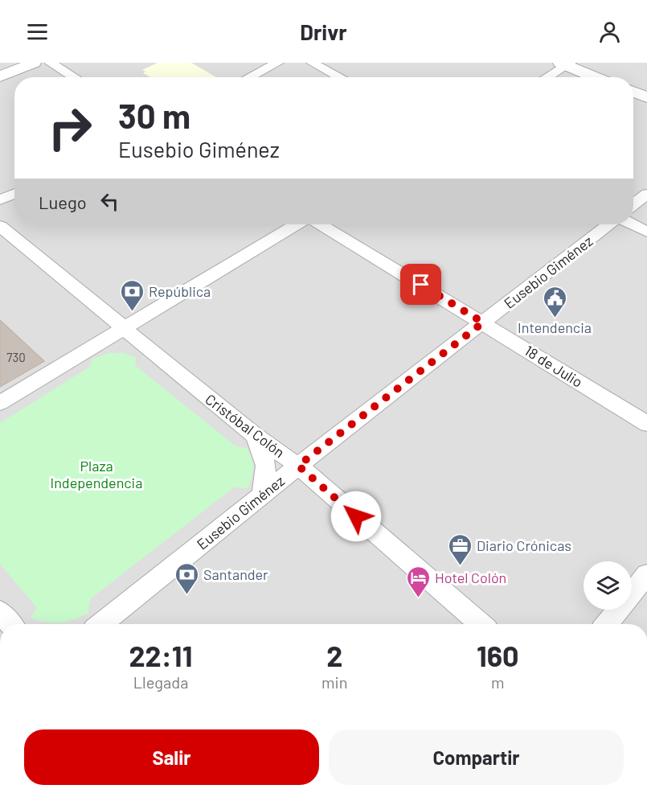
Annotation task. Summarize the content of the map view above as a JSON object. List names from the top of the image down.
{
  "streets": {
    "street": ["Eusebio Giménez", "18 de Julio", "Cristóbal Colón"]
  },
  "crossings": [
    ["Eusebio Giménez", "18 de Julio"],
    ["Eusebio Giménez", "Cristóbal Colón"]
  ],
  "parks": ["Plaza Independencia"],
  "places": {
    "bank": ["República", "Santander"],
    "public building": ["Intendencia"],
    "office": ["Diario Crónicas"],
    "hotel": ["Hotel Colón"]
  },
  "house_numbers": ["730"],
  "page": {
    "header": "Drivr",
    "turn": ["30 m", "Eusebio Giménez"],
    "then": "Luego",
    "eta": [
      "22:11",
      "Llegada",
      "2",
      "min",
      "160",
      "m"
    ],
    "buttons": ["Salir", "Compartir"]
  }
}
